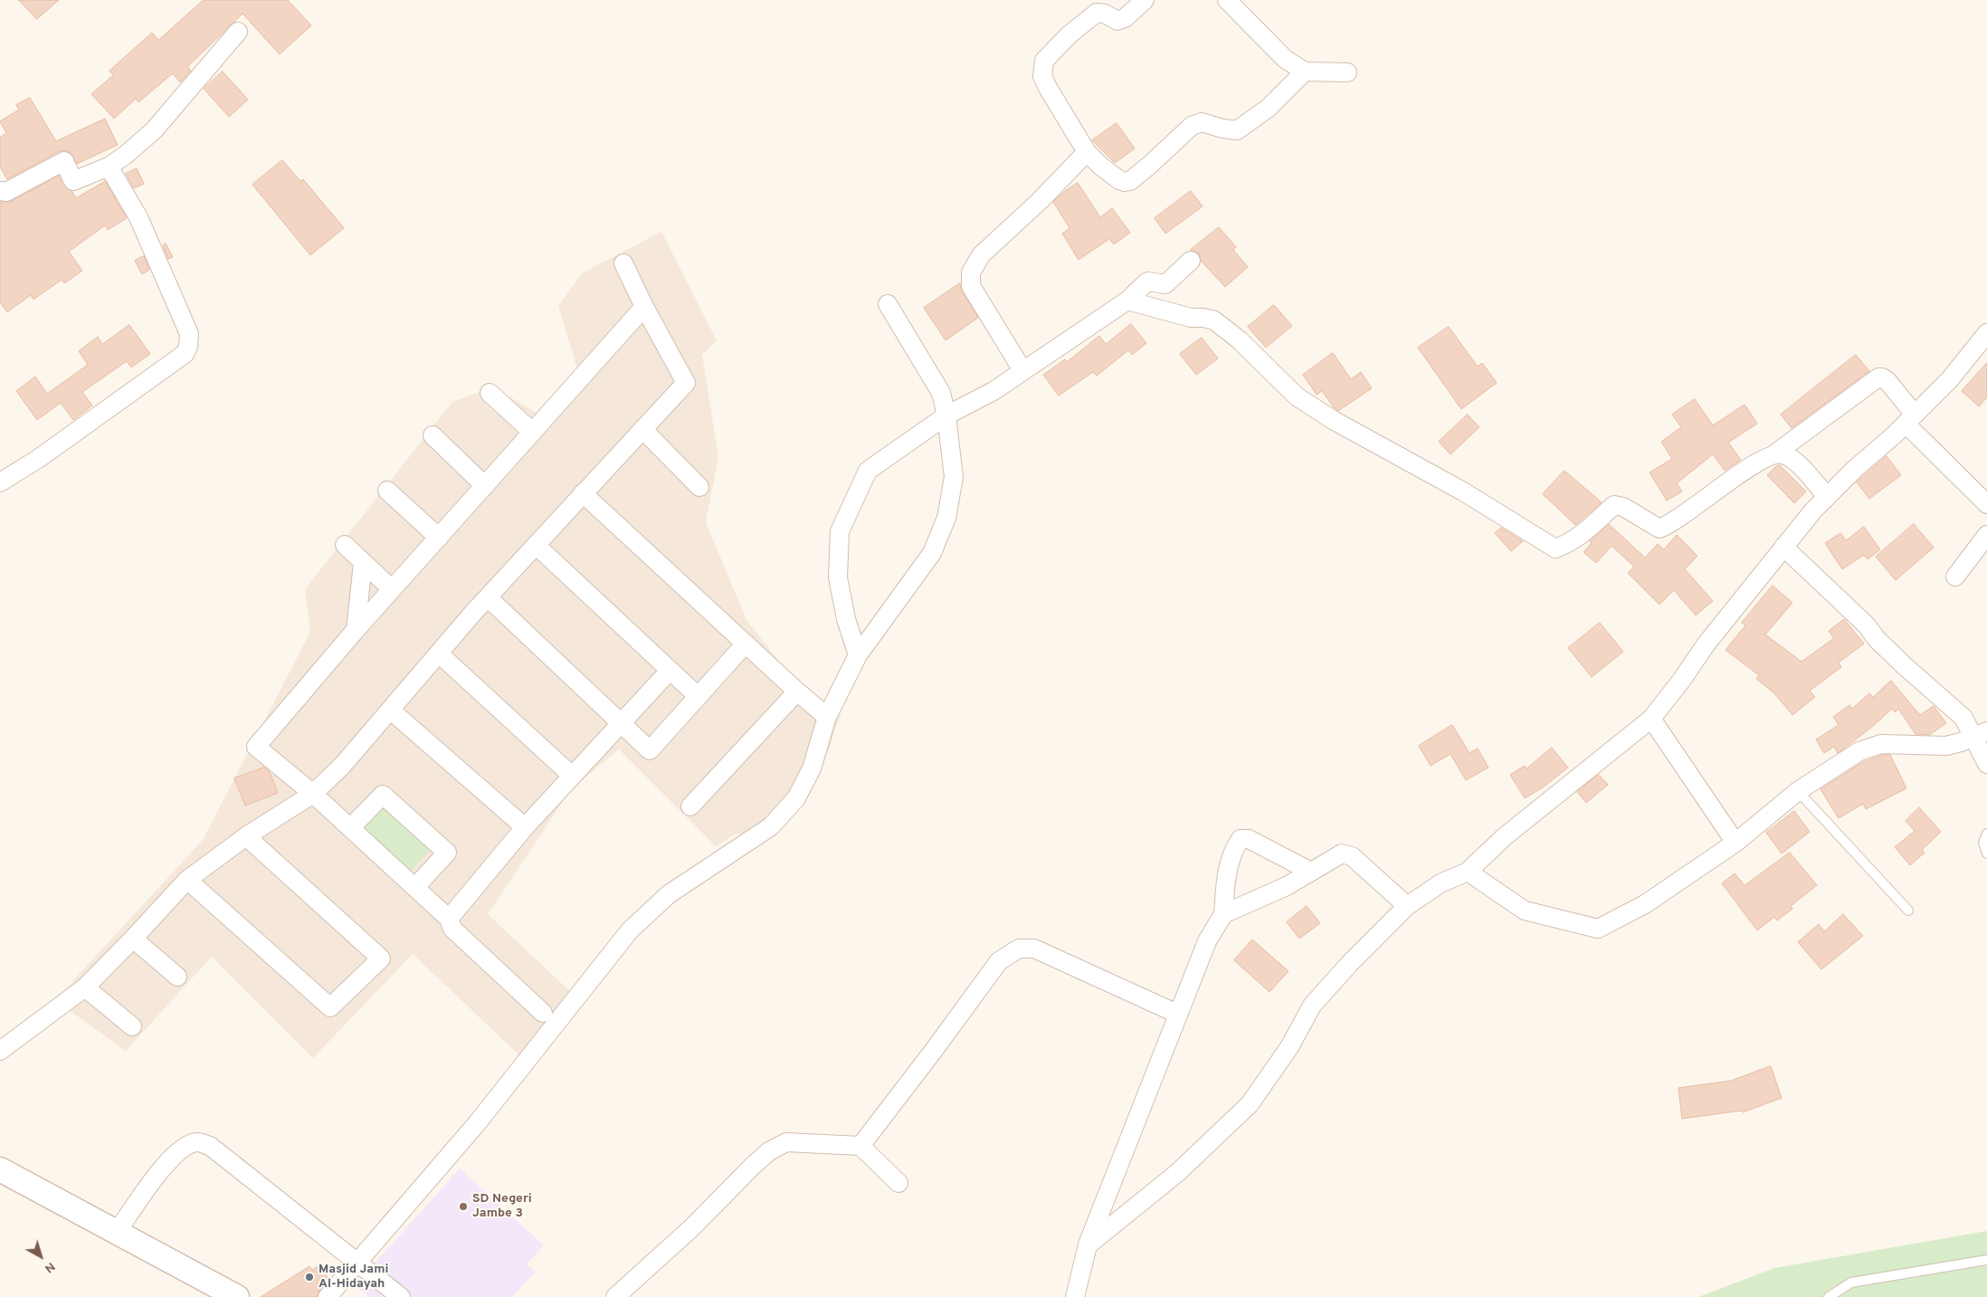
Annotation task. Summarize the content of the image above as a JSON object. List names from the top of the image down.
{
  "places": ["SD Negeri Jambe 3", "Masjid Jami Al-Hidayah"],
  "north": "bottom right"
}
